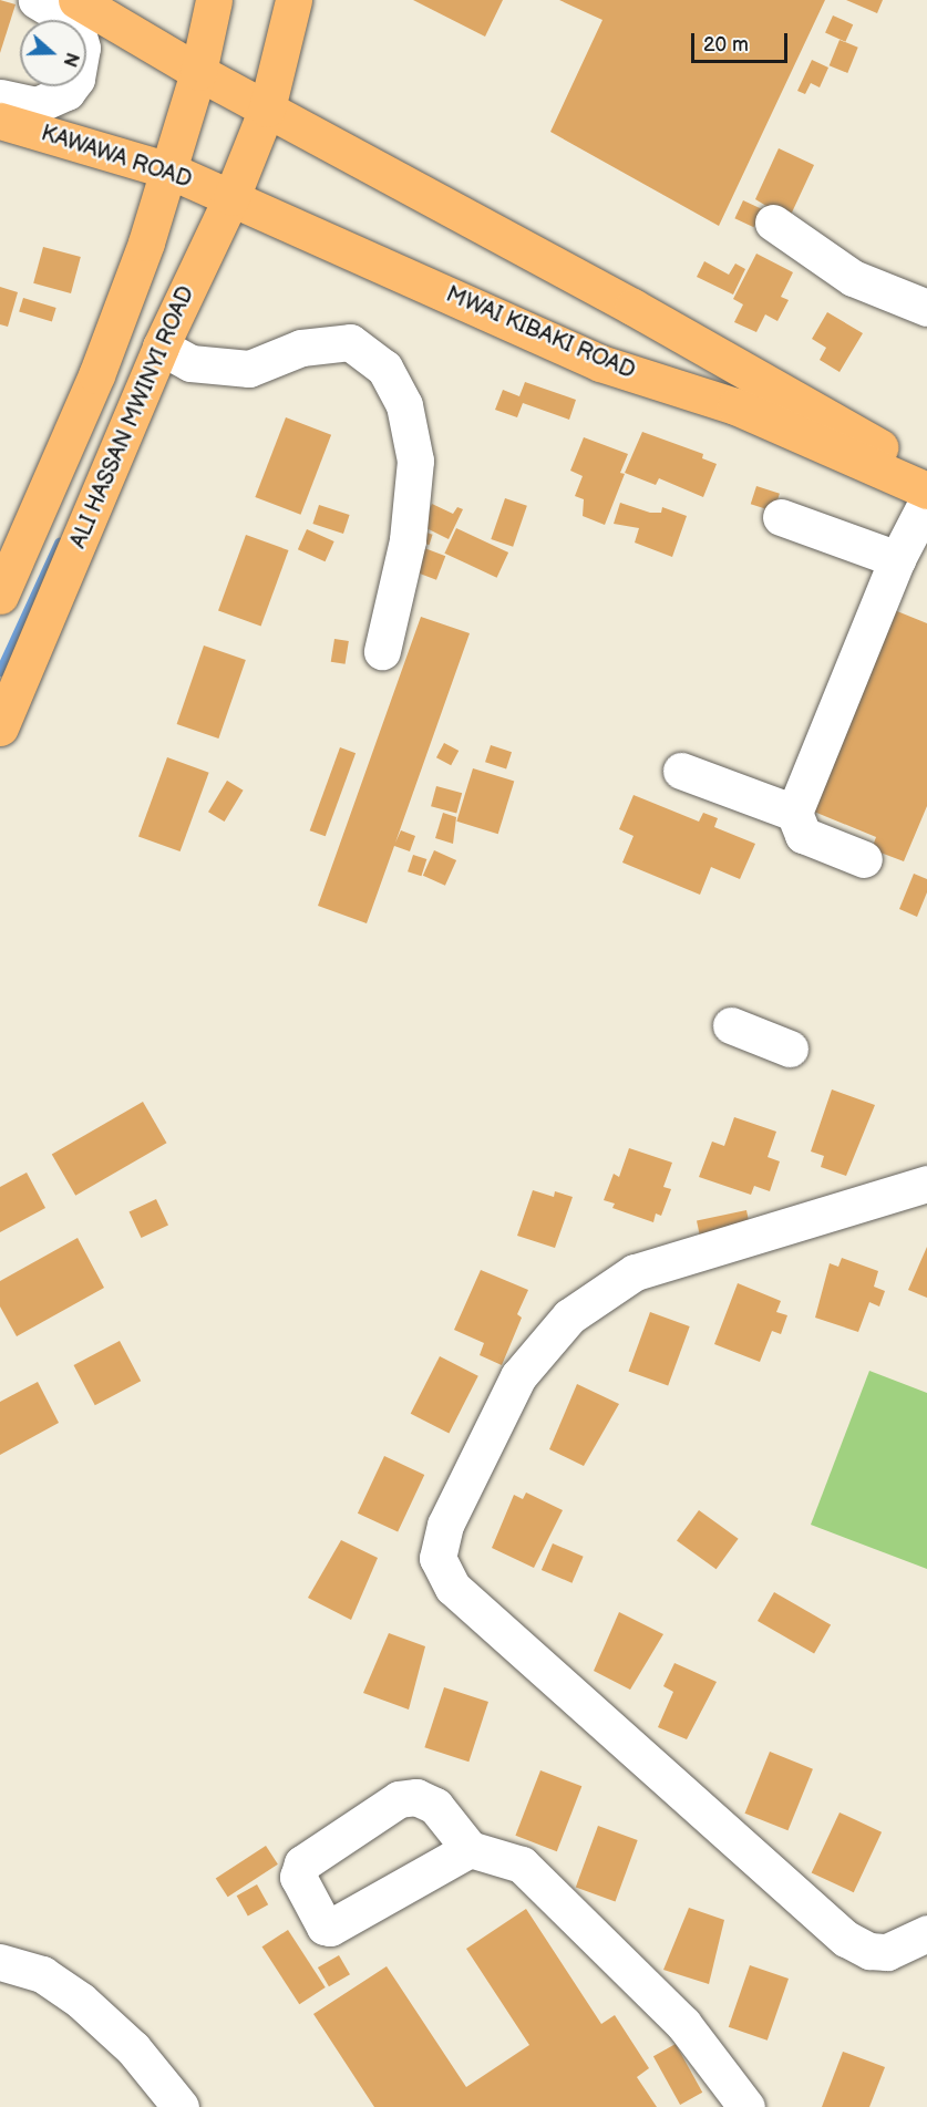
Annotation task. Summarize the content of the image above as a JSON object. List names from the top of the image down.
{
  "streets": {
    "main road": ["KAWAWA ROAD", "MWAI KIBAKI ROAD", "ALI HASSAN MWINYI ROAD"]
  },
  "crossings": [
    ["KAWAWA ROAD", "MWAI KIBAKI ROAD"],
    ["KAWAWA ROAD", "ALI HASSAN MWINYI ROAD"],
    ["MWAI KIBAKI ROAD", "ALI HASSAN MWINYI ROAD"]
  ],
  "scale_bar": "20 m",
  "north": "right"
}
